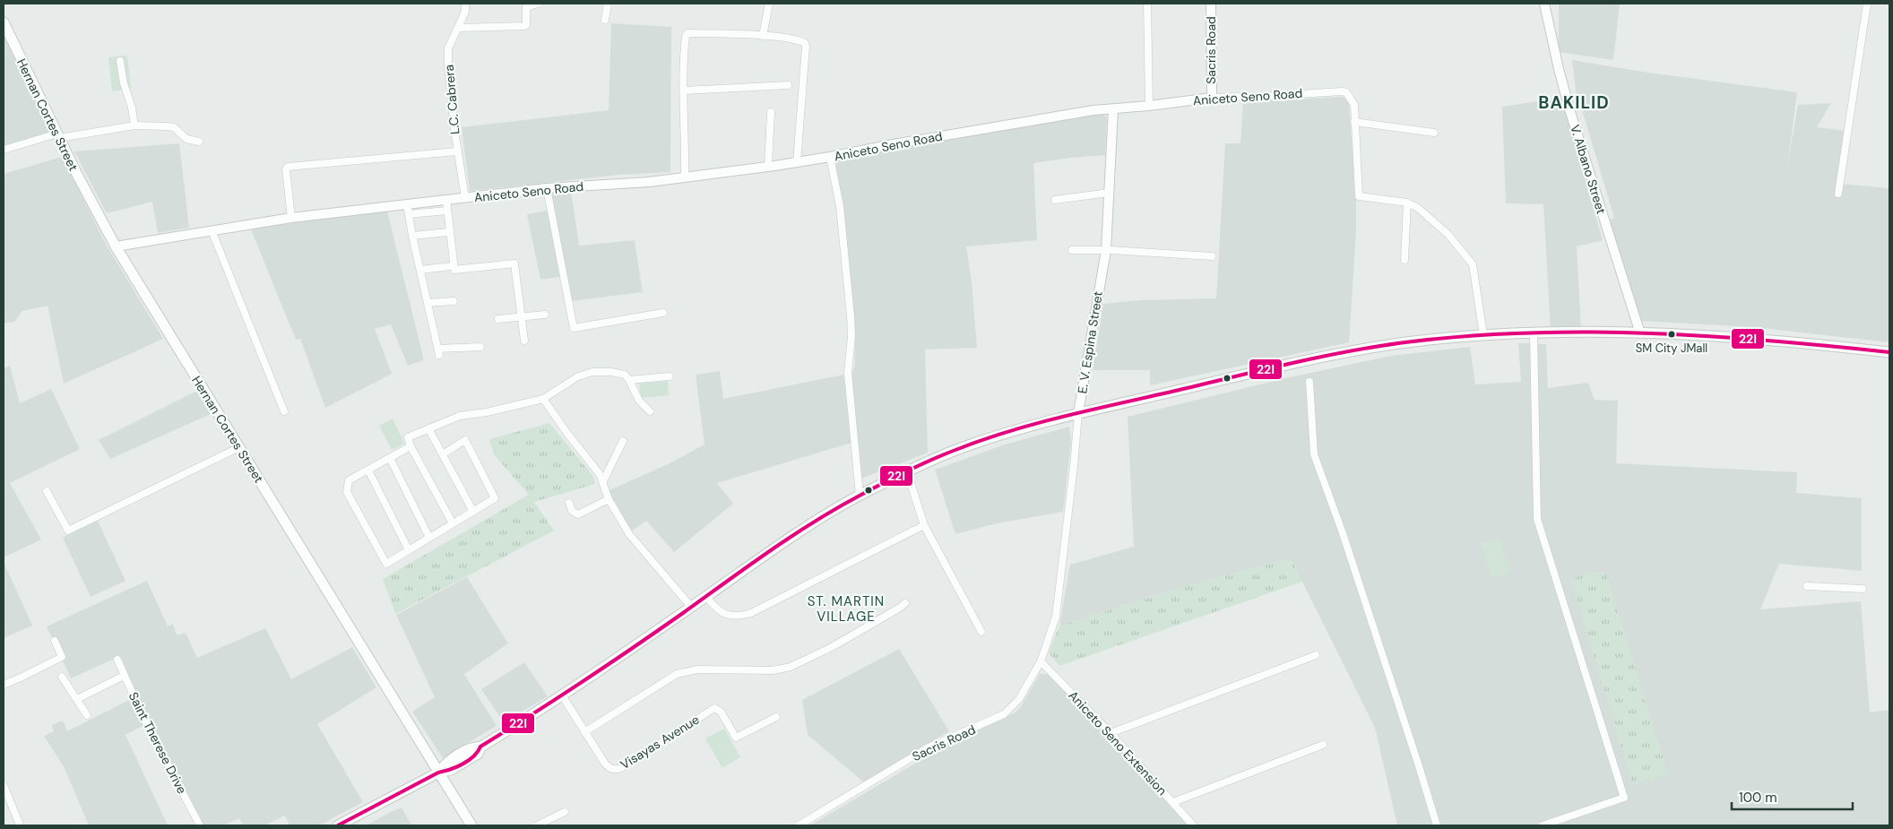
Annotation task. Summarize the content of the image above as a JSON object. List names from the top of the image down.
{
  "streets": {
    "main road": ["Hernan Cortes Street"],
    "street": [
      "Sacris Road",
      "Aniceto Seno Road",
      "L.C. Cabrera",
      "V. Albano Street",
      "E. V. Espina Street",
      "Visayas Avenue",
      "Saint Therese Drive",
      "Aniceto Seno Extension"
    ]
  },
  "crossings": [
    ["Sacris Road", "Aniceto Seno Road"],
    ["Sacris Road", "E. V. Espina Street"],
    ["Sacris Road", "Aniceto Seno Extension"],
    ["Aniceto Seno Road", "L.C. Cabrera"],
    ["Aniceto Seno Road", "Hernan Cortes Street"],
    ["Aniceto Seno Road", "E. V. Espina Street"]
  ],
  "districts": ["BAKILID", "ST. MARTIN VILLAGE"],
  "places": ["SM City JMall"],
  "lines": ["transit line 22I"],
  "scale_bar": "100 m"
}
